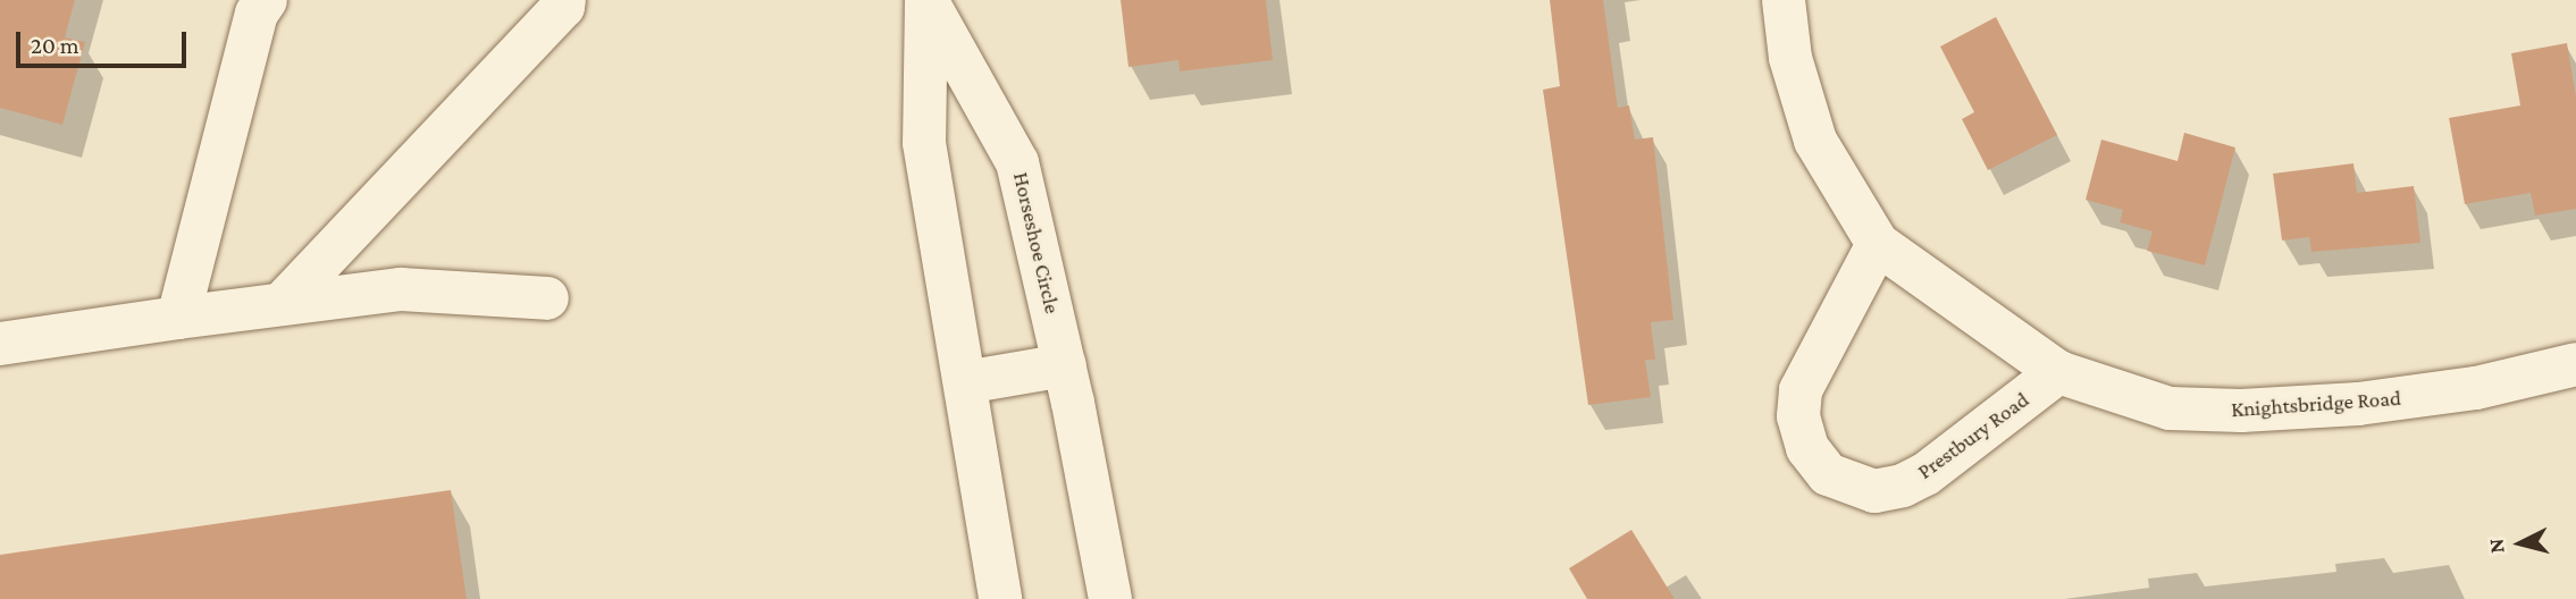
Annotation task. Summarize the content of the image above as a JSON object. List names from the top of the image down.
{
  "streets": {
    "street": ["Horseshoe Circle", "Knightsbridge Road", "Prestbury Road"]
  },
  "crossings": [
    ["Knightsbridge Road", "Prestbury Road"]
  ],
  "scale_bar": "20 m",
  "north": "left"
}
